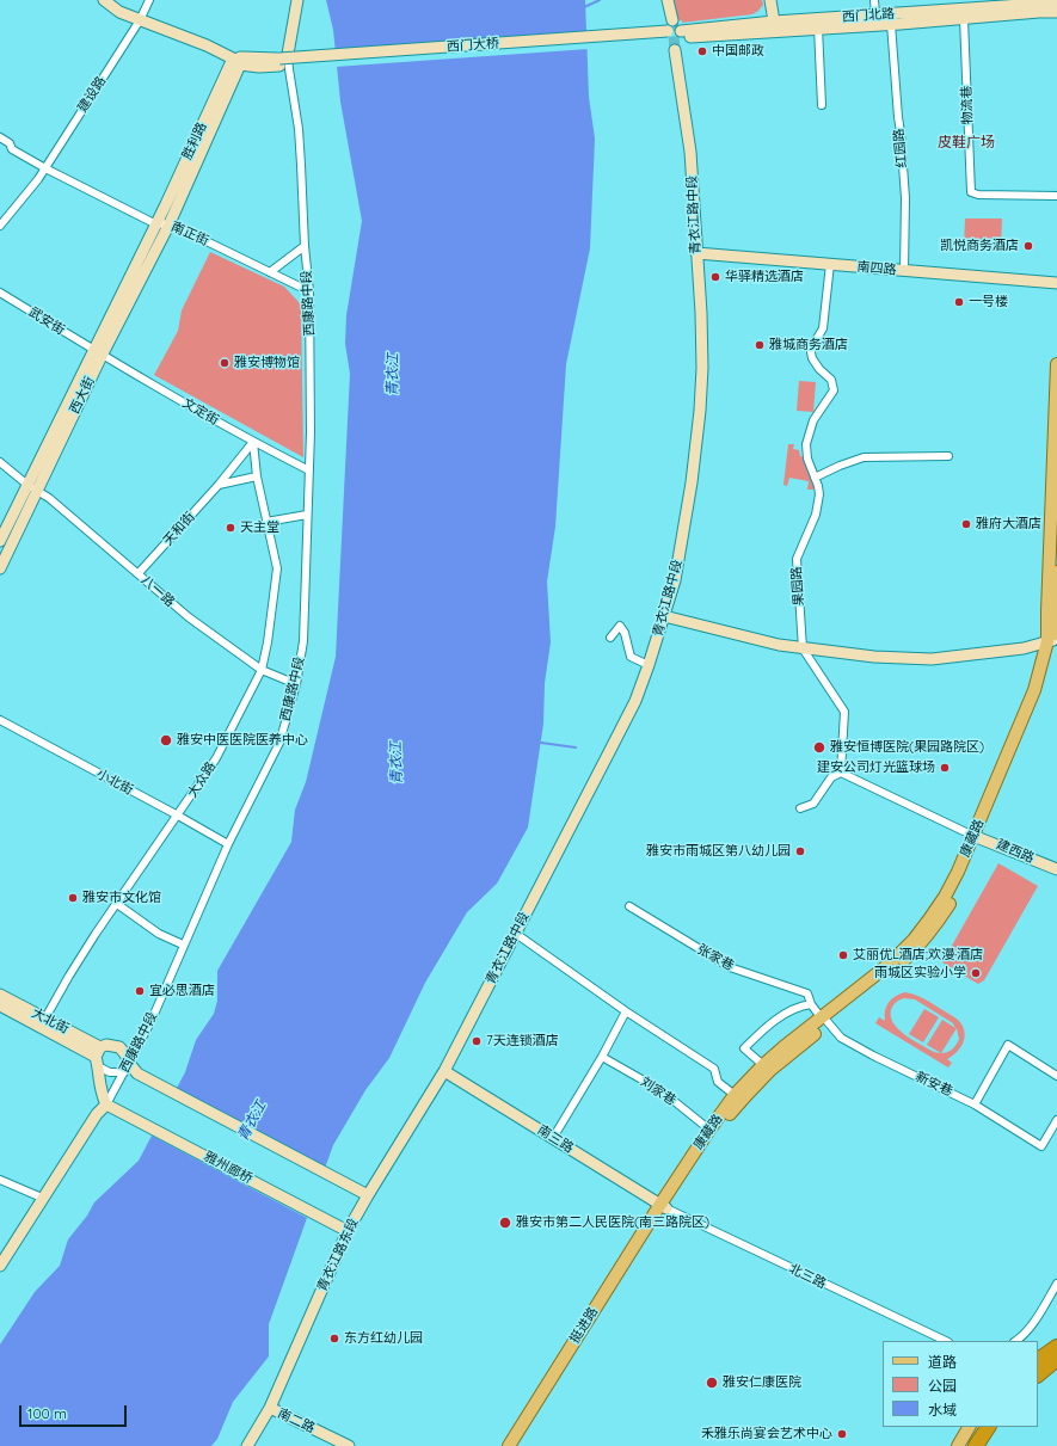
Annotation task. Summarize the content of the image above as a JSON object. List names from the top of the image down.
{
  "streets": {
    "main road": [
      "西门北路",
      "西门大桥",
      "胜利路",
      "青衣江路中段",
      "南四路",
      "西康路中段",
      "西大街",
      "康藏路",
      "建西路",
      "大北街",
      "南三路",
      "雅州廊桥",
      "青衣江路东段",
      "挺进路",
      "南二路"
    ],
    "street": [
      "建设路",
      "物流巷",
      "红园路",
      "南正街",
      "武安街",
      "文定街",
      "天和街",
      "果园路",
      "八一路",
      "大众路",
      "小北街",
      "张家巷",
      "新安巷",
      "刘家巷",
      "北三路"
    ]
  },
  "crossings": [
    ["西门北路", "物流巷"],
    ["西门北路", "红园路"],
    ["西门大桥", "胜利路"],
    ["西门大桥", "西康路中段"],
    ["建设路", "南正街"],
    ["胜利路", "南正街"],
    ["胜利路", "西大街"],
    ["红园路", "南四路"],
    ["青衣江路中段", "南四路"],
    ["青衣江路中段", "南三路"],
    ["青衣江路中段", "青衣江路东段"],
    ["南正街", "西康路中段"],
    ["南正街", "西大街"],
    ["南四路", "果园路"],
    ["西康路中段", "文定街"],
    ["西康路中段", "八一路"],
    ["西康路中段", "小北街"],
    ["西康路中段", "大北街"],
    ["西康路中段", "雅州廊桥"],
    ["武安街", "西大街"],
    ["武安街", "文定街"],
    ["西大街", "文定街"],
    ["西大街", "八一路"],
    ["文定街", "天和街"],
    ["文定街", "大众路"],
    ["天和街", "八一路"],
    ["天和街", "大众路"],
    ["八一路", "大众路"],
    ["大众路", "小北街"],
    ["大众路", "大北街"],
    ["康藏路", "建西路"],
    ["康藏路", "张家巷"],
    ["康藏路", "新安巷"],
    ["康藏路", "刘家巷"],
    ["康藏路", "南三路"],
    ["康藏路", "北三路"],
    ["康藏路", "挺进路"],
    ["张家巷", "新安巷"],
    ["南三路", "青衣江路东段"],
    ["南三路", "北三路"],
    ["南三路", "挺进路"],
    ["雅州廊桥", "青衣江路东段"],
    ["青衣江路东段", "南二路"],
    ["北三路", "挺进路"]
  ],
  "districts": ["皮鞋广场"],
  "water": ["青衣江"],
  "places": [
    "中国邮政",
    "凯悦商务酒店",
    "华驿精选酒店",
    "一号楼",
    "雅城商务酒店",
    "雅安博物馆",
    "雅府大酒店",
    "天主堂",
    "雅安中医医院医养中心",
    "雅安恒博医院(果园路院区)",
    "建安公司灯光篮球场",
    "雅安市雨城区第八幼儿园",
    "雅安市文化馆",
    "艾丽优L酒店;欢漫·酒店",
    "雨城区实验小学",
    "宜必思酒店",
    "7天连锁酒店",
    "雅安市第二人民医院(南三路院区)",
    "东方红幼儿园",
    "雅安仁康医院",
    "禾雅乐尚宴会艺术中心"
  ],
  "legend": ["道路", "公园", "水域"],
  "scale_bar": "100 m"
}
